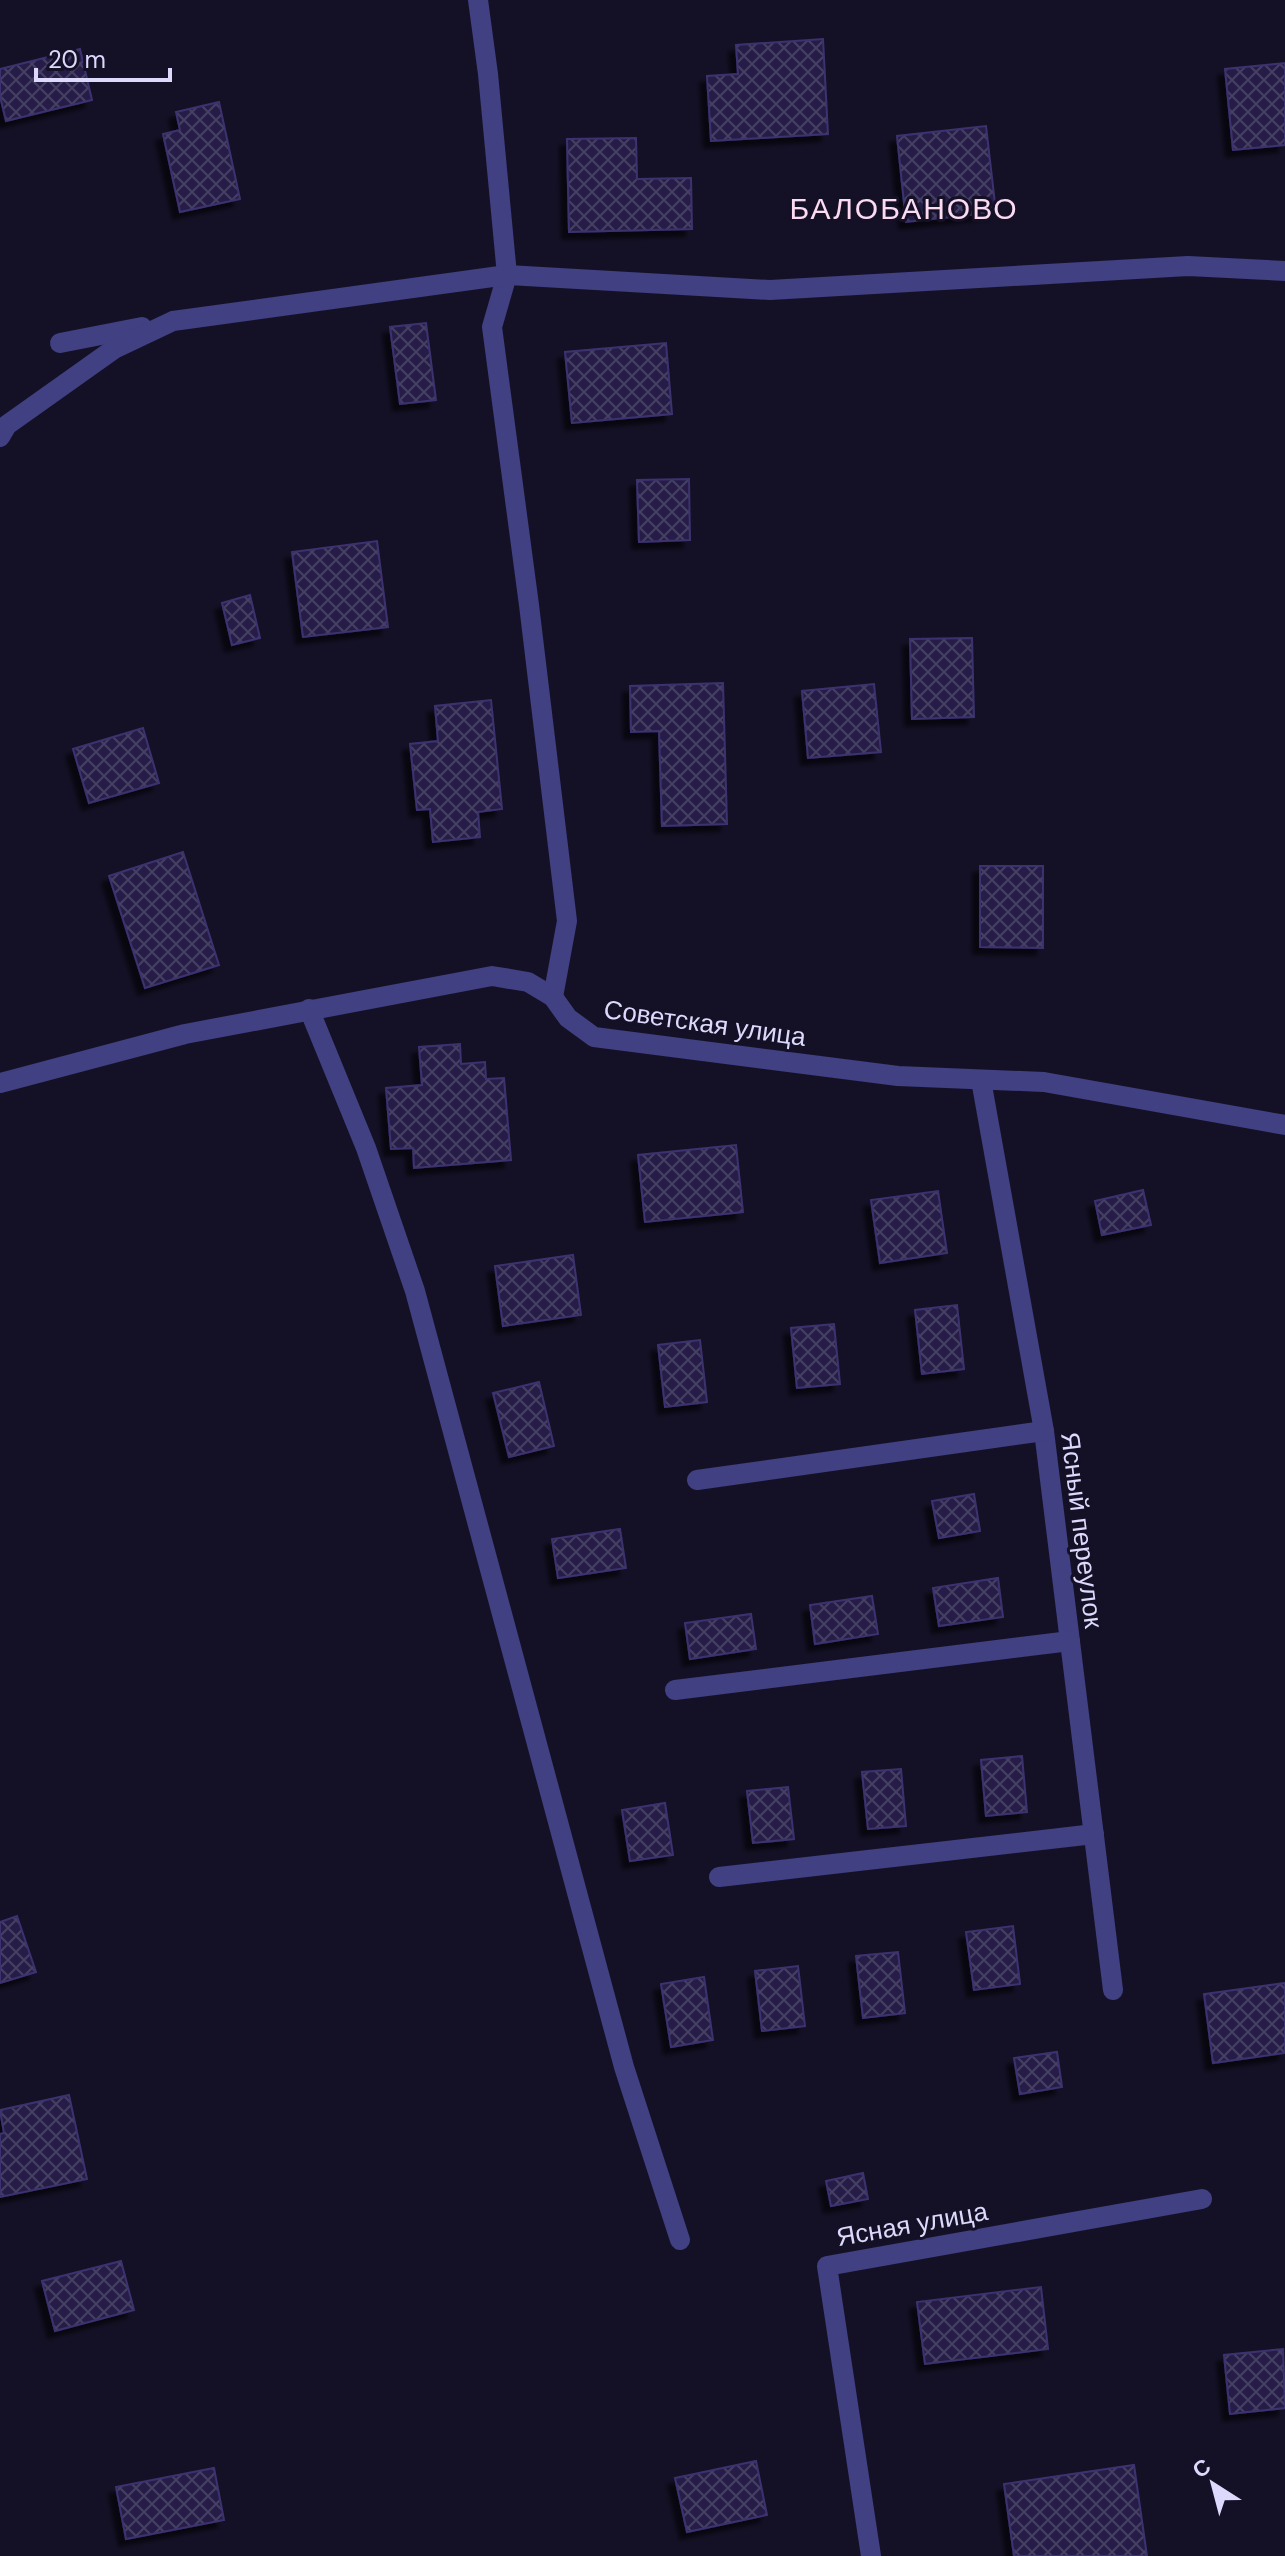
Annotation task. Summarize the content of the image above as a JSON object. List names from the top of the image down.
{
  "streets": {
    "street": ["Советская улица", "Ясный переулок", "Ясная улица"]
  },
  "crossings": [
    ["Советская улица", "Ясный переулок"]
  ],
  "districts": ["БАЛОБАНОВО"],
  "scale_bar": "20 m",
  "north": "top left"
}
